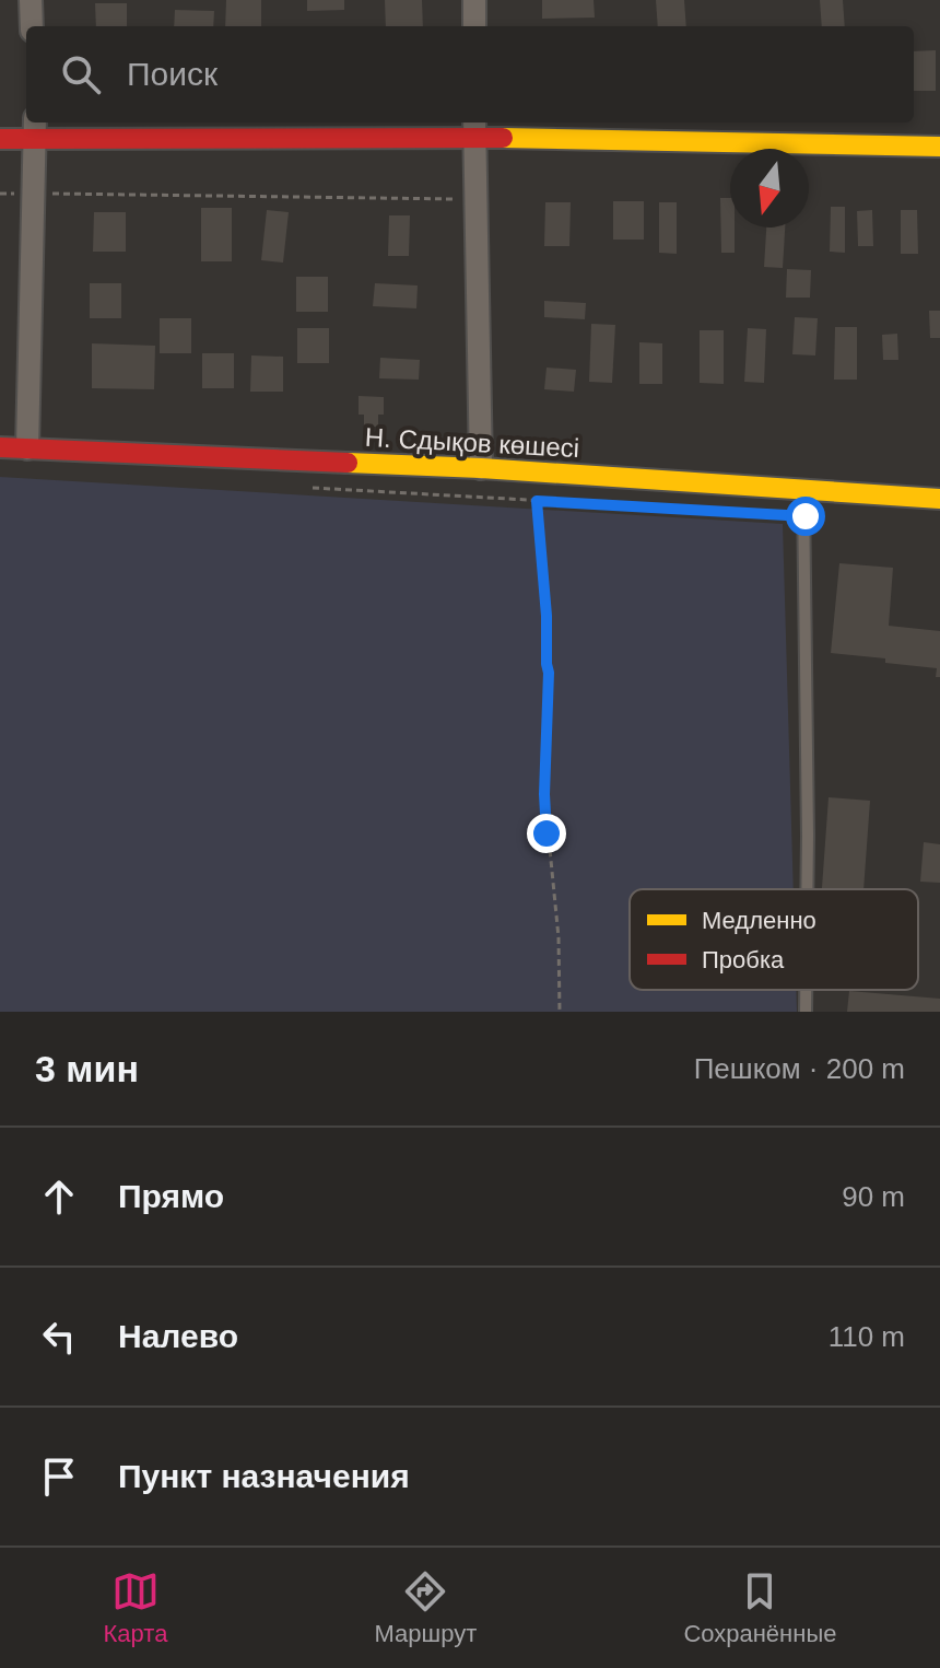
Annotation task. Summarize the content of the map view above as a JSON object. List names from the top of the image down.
{
  "streets": {
    "street": ["Н. Сдықов көшесі"]
  },
  "legend": ["Медленно", "Пробка"],
  "north": "bottom",
  "page": {
    "search": "Поиск",
    "heading": ["3 мин", "Пешком · 200 m"],
    "list": [
      ["Прямо", "90 m"],
      ["Налево", "110 m"],
      "Пункт назначения"
    ],
    "nav": ["Карта", "Маршрут", "Сохранённые"]
  }
}
